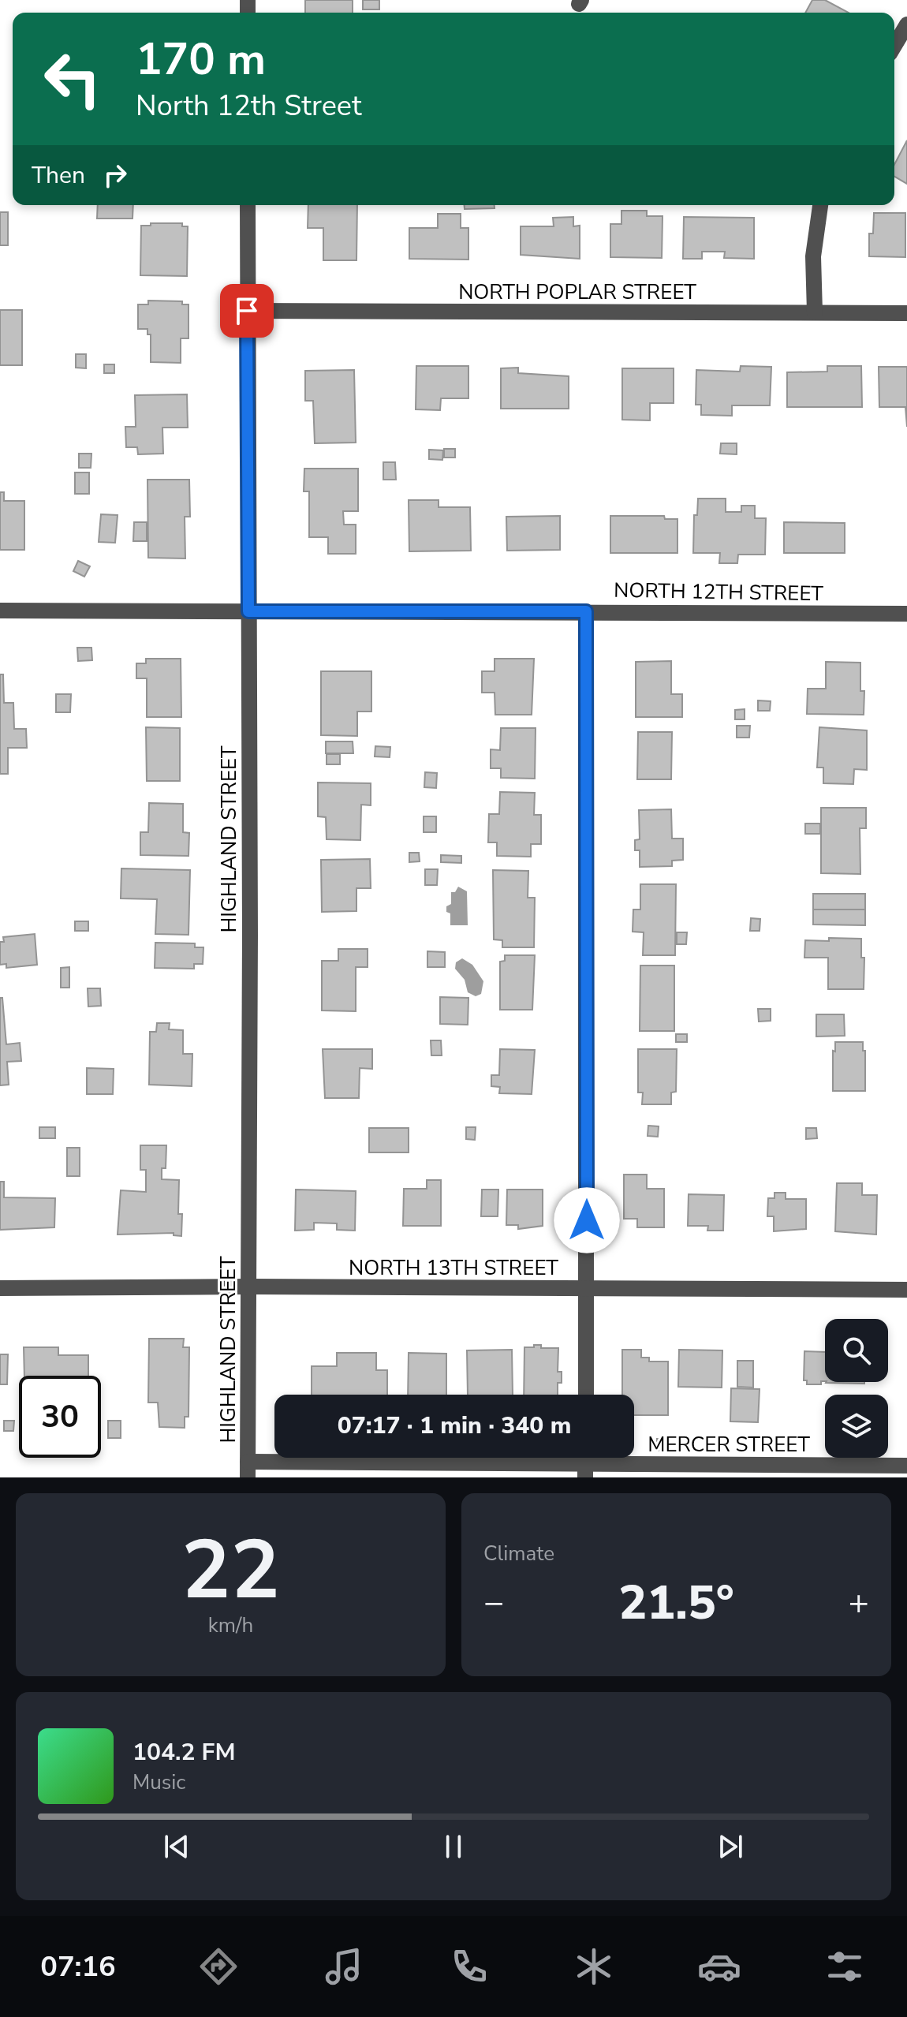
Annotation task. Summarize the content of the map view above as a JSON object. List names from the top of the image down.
{
  "streets": {
    "street": [
      "NORTH POPLAR STREET",
      "NORTH 12TH STREET",
      "HIGHLAND STREET",
      "NORTH 13TH STREET",
      "MERCER STREET"
    ]
  },
  "crossings": [
    ["NORTH POPLAR STREET", "HIGHLAND STREET"],
    ["NORTH 12TH STREET", "HIGHLAND STREET"],
    ["HIGHLAND STREET", "NORTH 13TH STREET"],
    ["HIGHLAND STREET", "MERCER STREET"]
  ],
  "page": {
    "turn": ["170 m", "North 12th Street"],
    "then": "Then",
    "limit": "30",
    "trip": "07:17 · 1 min · 340 m",
    "tile": [
      ["22", "km/h"],
      "Climate"
    ],
    "heat": ["−", "21.5°", "+"],
    "song": ["104.2 FM", "Music"],
    "tabs": "07:16"
  }
}
